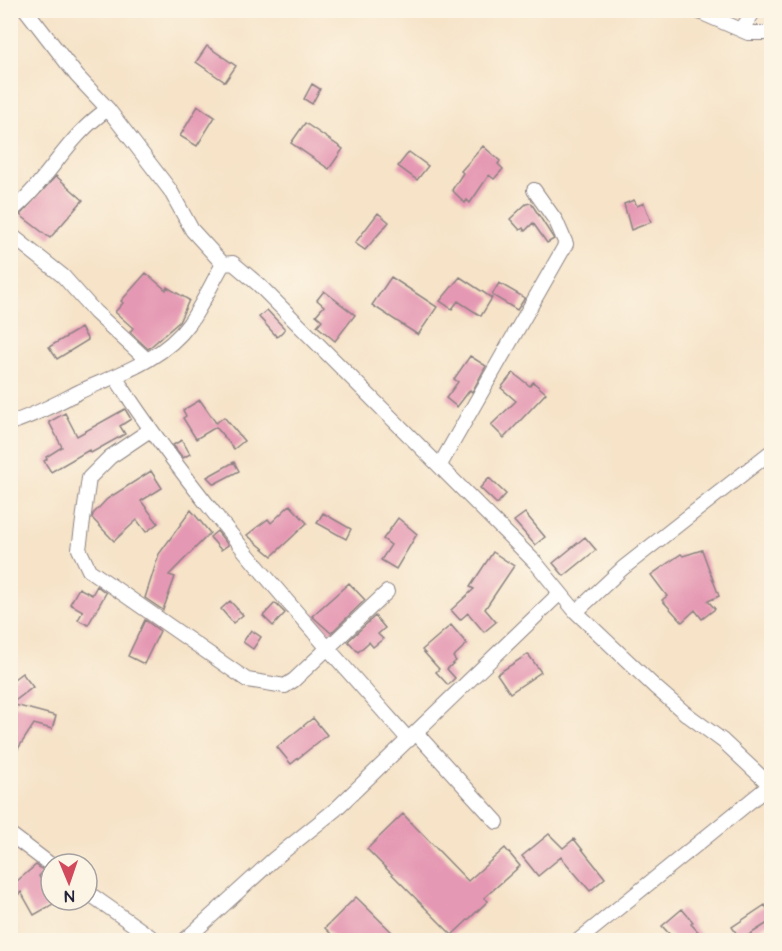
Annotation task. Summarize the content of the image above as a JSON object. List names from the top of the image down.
{
  "north": "bottom"
}
